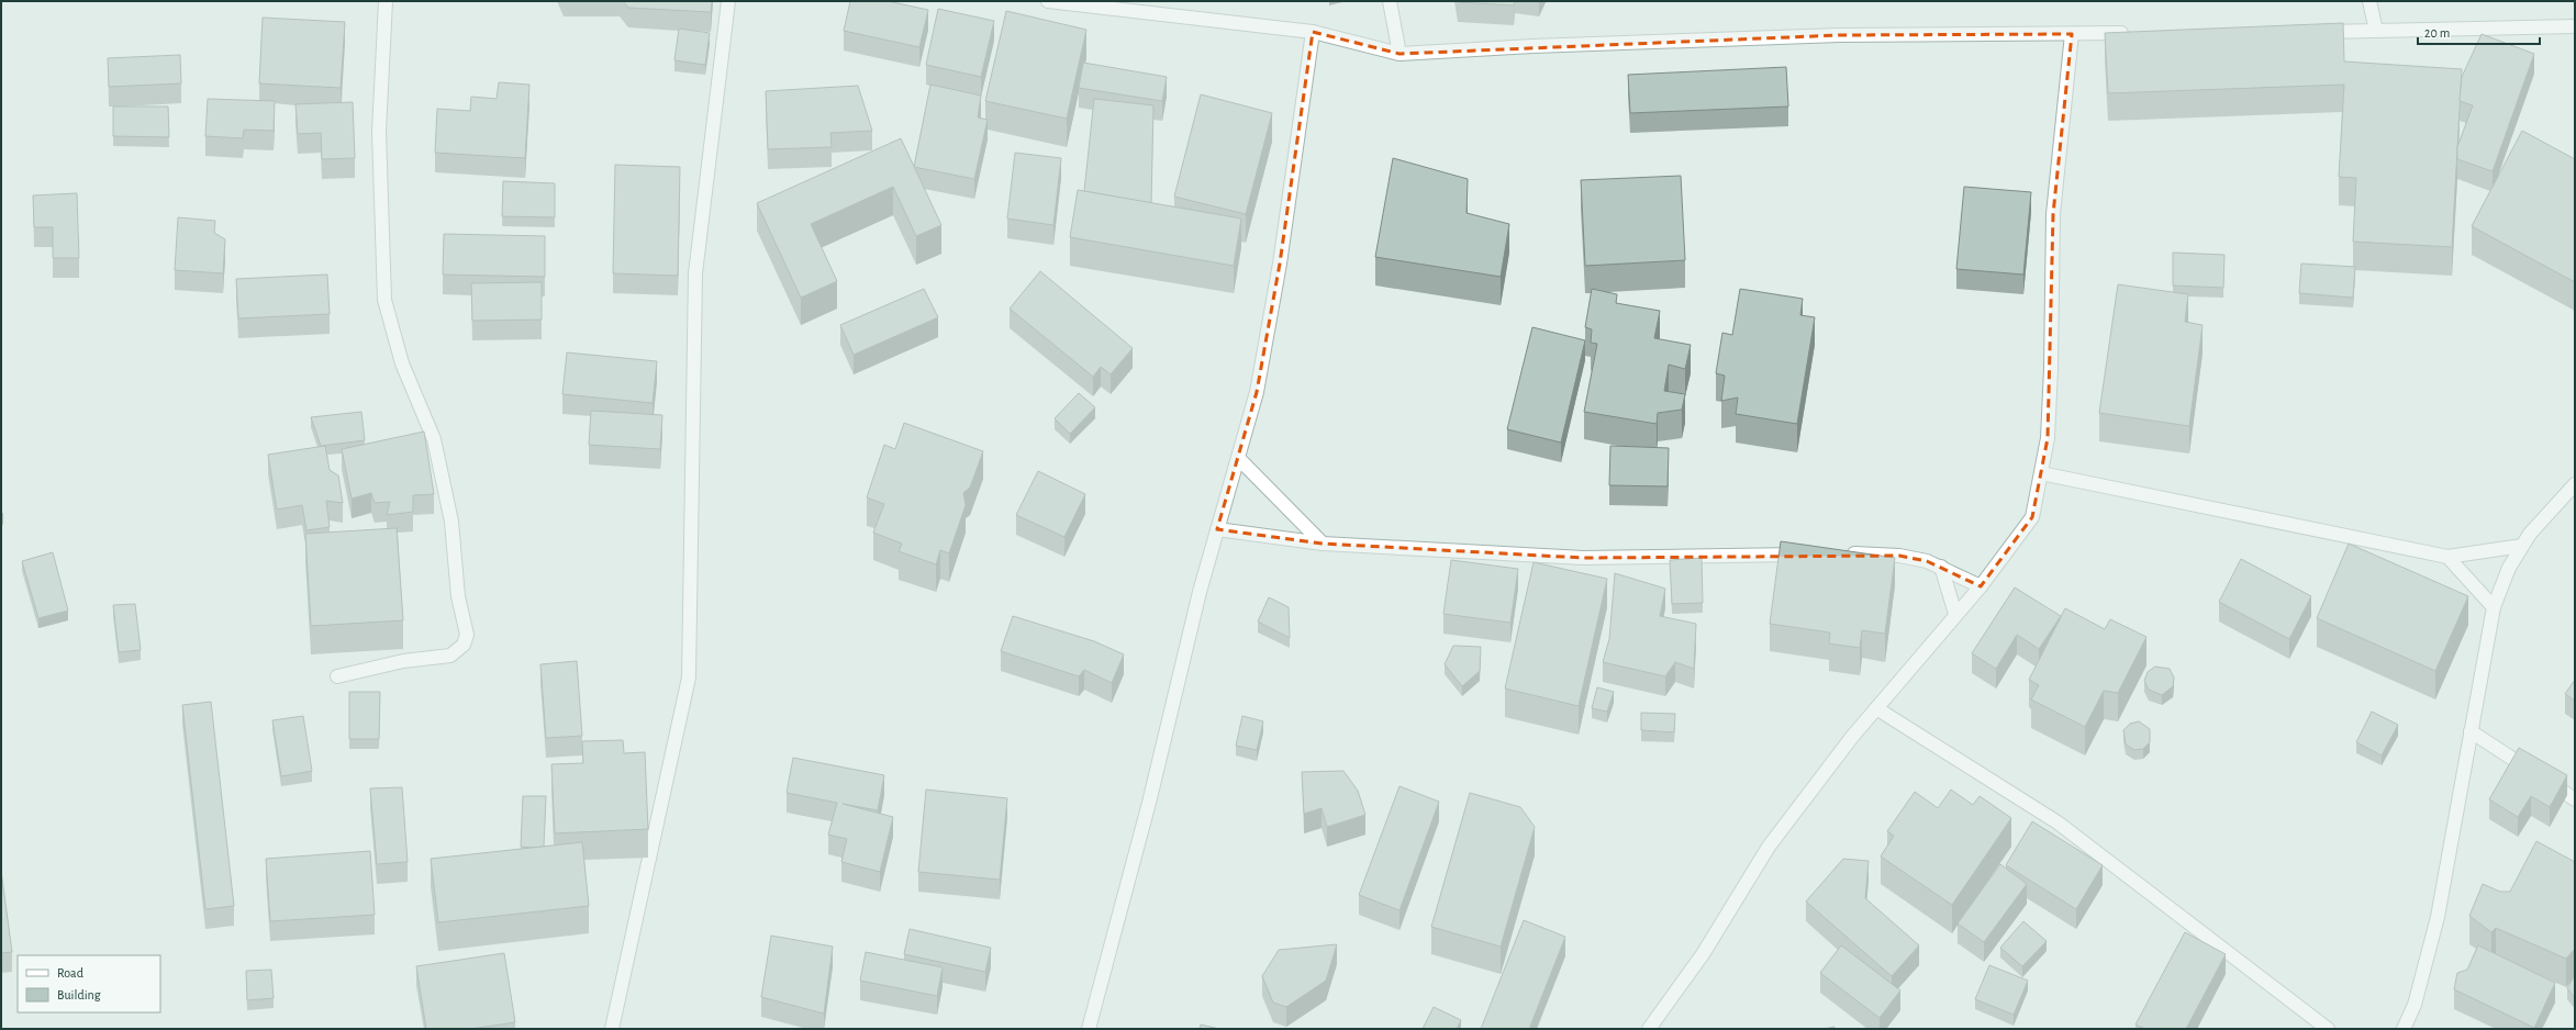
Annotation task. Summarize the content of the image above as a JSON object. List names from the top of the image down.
{
  "legend": ["Road", "Building"],
  "scale_bar": "20 m"
}
